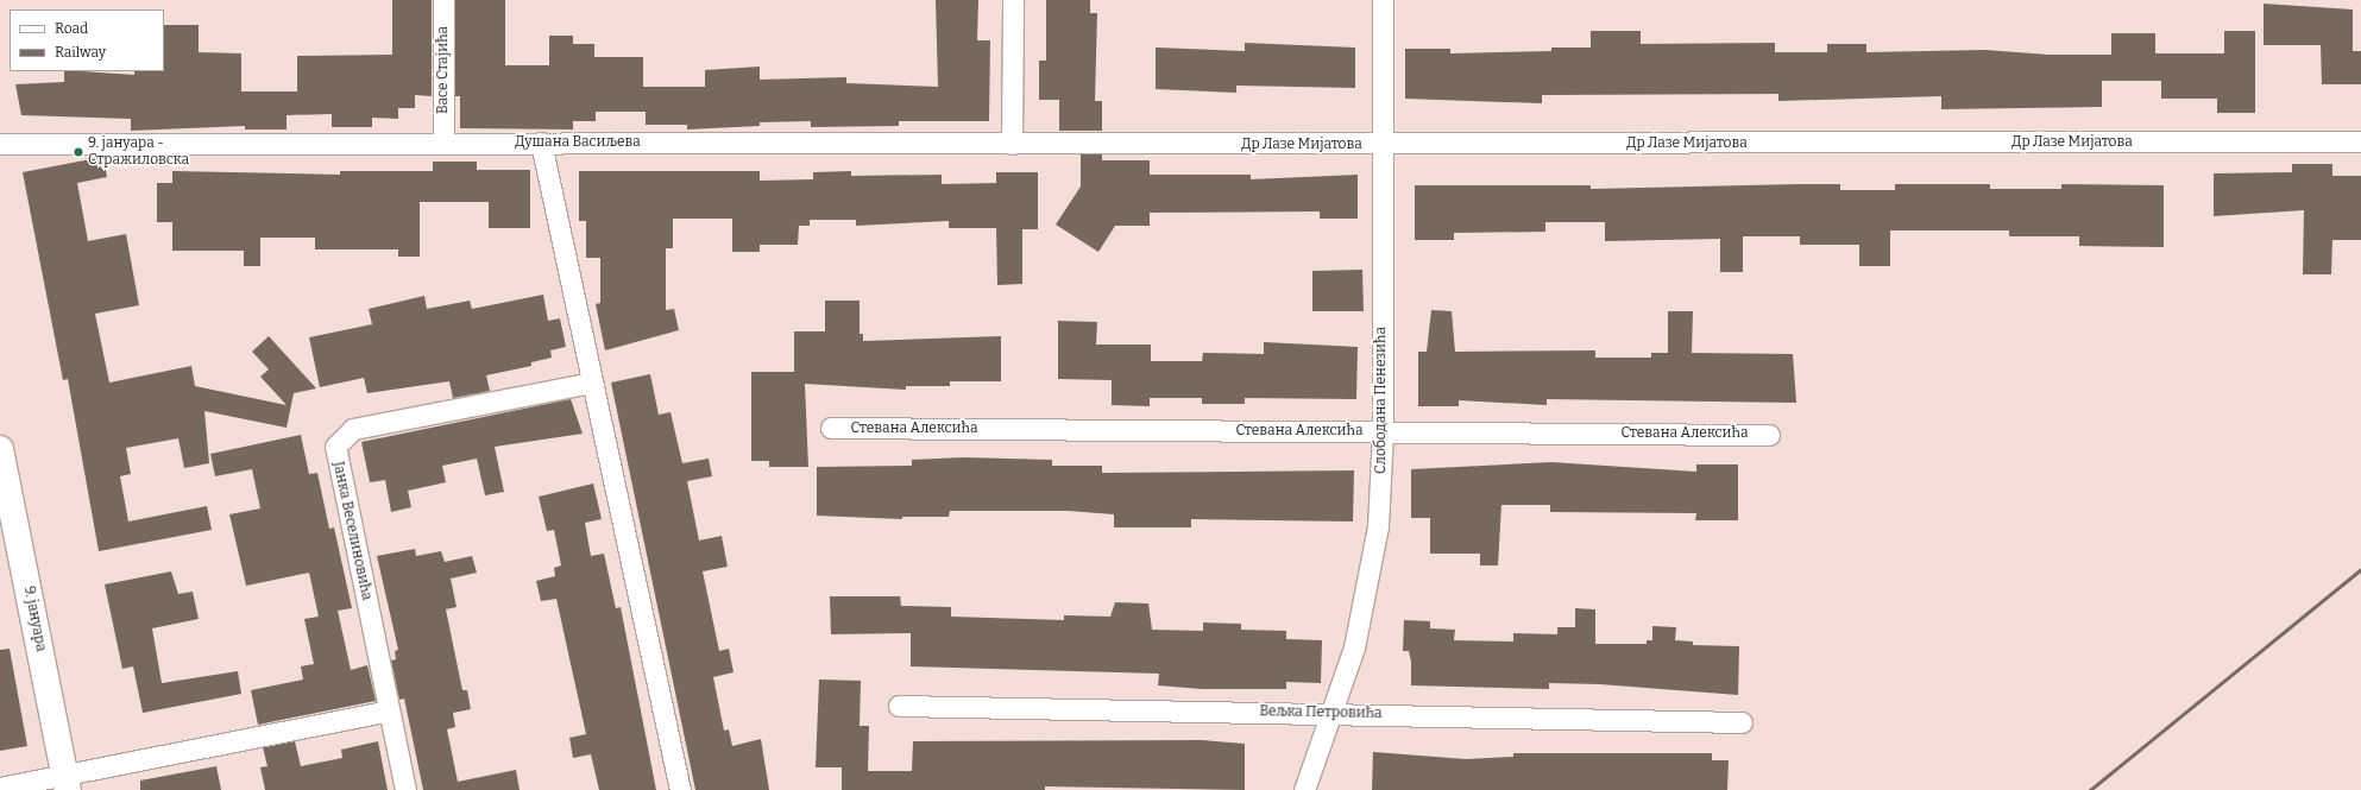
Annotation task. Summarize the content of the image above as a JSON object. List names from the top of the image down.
{
  "streets": {
    "street": [
      "Васе Стајића",
      "Душана Васиљева",
      "Др Лазе Мијатова",
      "Слободана Пенезића",
      "Стевана Алексића",
      "Јанка Веселиновића",
      "9. јануара",
      "Вељка Петровића"
    ]
  },
  "crossings": [
    ["Васе Стајића", "Душана Васиљева"],
    ["Душана Васиљева", "Др Лазе Мијатова"],
    ["Др Лазе Мијатова", "Слободана Пенезића"],
    ["Слободана Пенезића", "Стевана Алексића"],
    ["Слободана Пенезића", "Вељка Петровића"]
  ],
  "places": ["9. јануара - Стражиловска"],
  "legend": ["Road", "Railway"]
}
